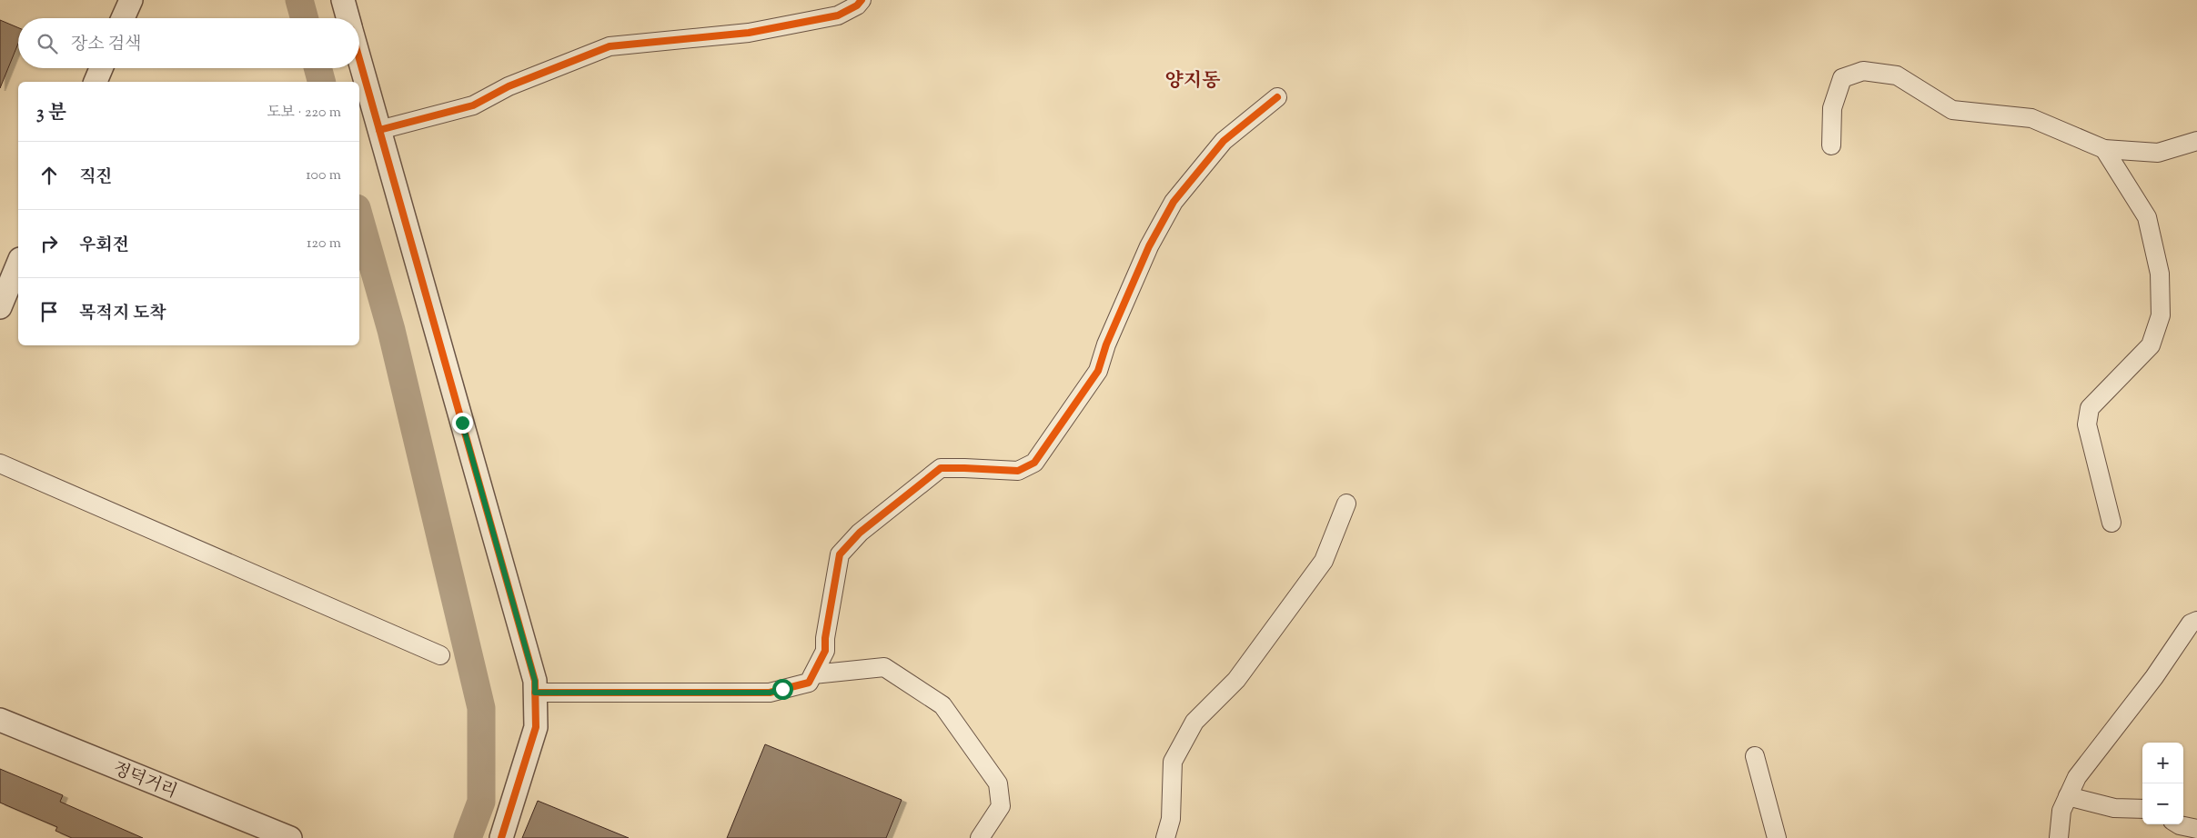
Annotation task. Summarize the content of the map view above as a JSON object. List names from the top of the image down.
{
  "streets": {
    "street": ["정덕거리"]
  },
  "districts": ["양지동"],
  "page": {
    "search": "장소 검색",
    "heading": ["3 분", "도보 · 220 m"],
    "list": [
      ["직진", "100 m"],
      ["우회전", "120 m"],
      "목적지 도착"
    ],
    "map_buttons": ["+", "−"]
  }
}
